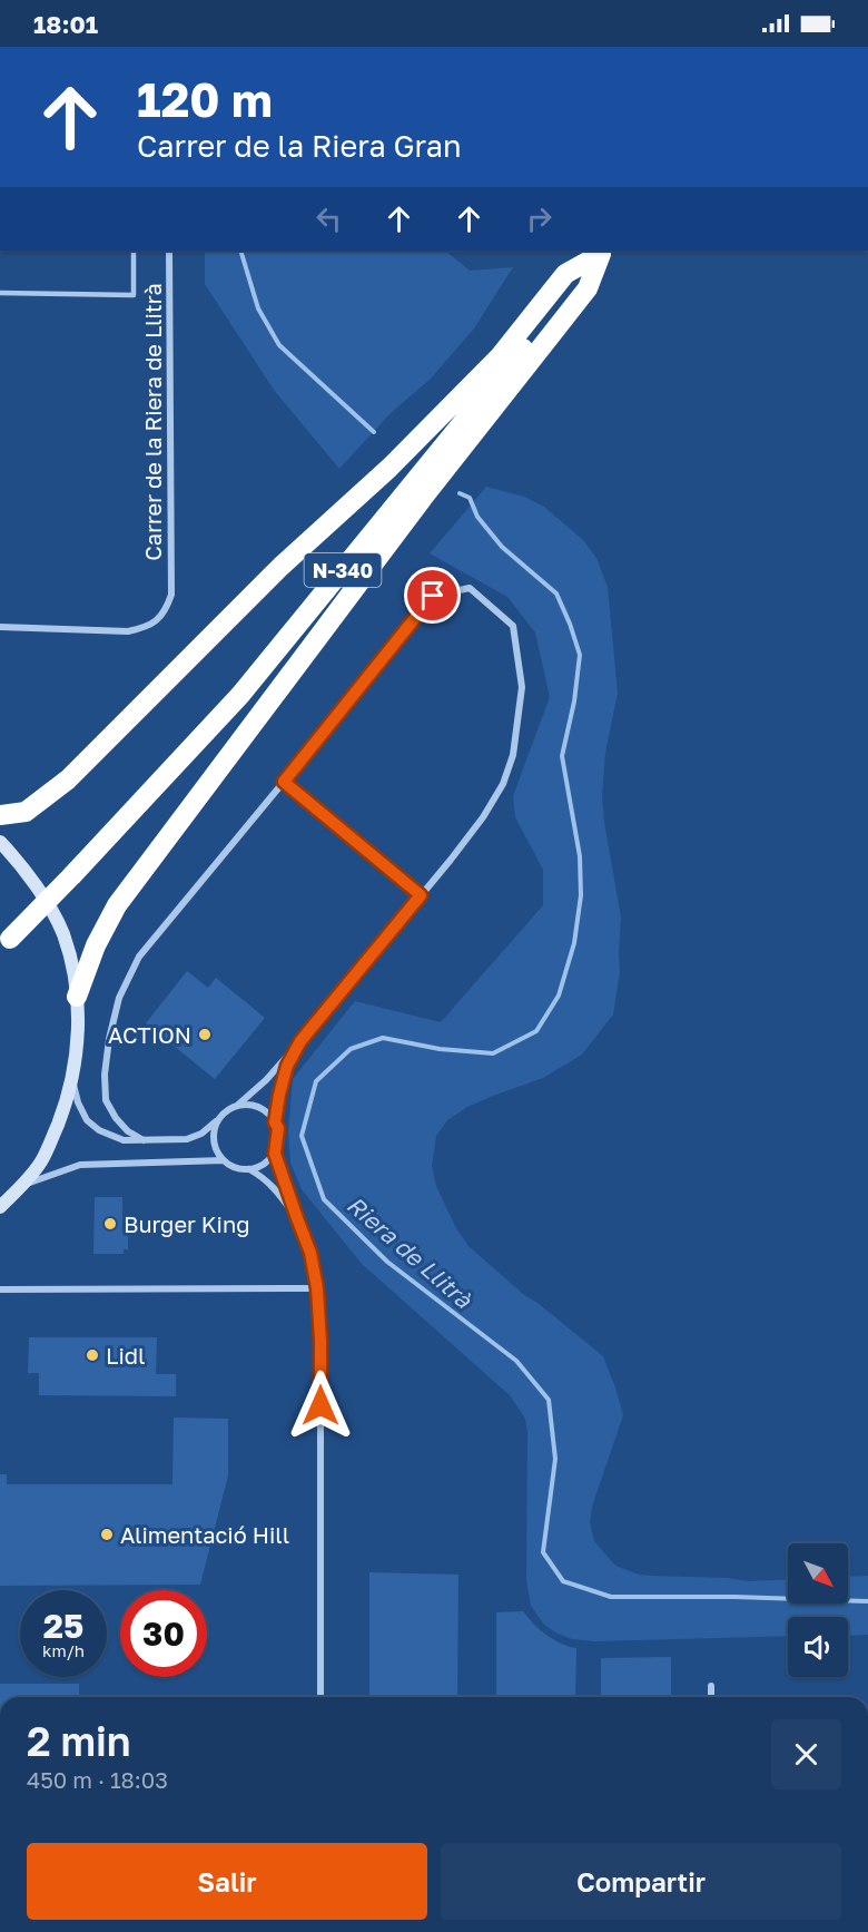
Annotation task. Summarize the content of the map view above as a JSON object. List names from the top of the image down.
{
  "streets": {
    "highway": ["N-340"],
    "street": ["Carrer de la Riera de Llitrà"]
  },
  "water": ["Riera de Llitrà"],
  "places": [
    "ACTION",
    "Burger King",
    "Lidl",
    "Alimentació Hill"
  ],
  "north": "bottom right",
  "page": {
    "status": "18:01",
    "turn": ["120 m", "Carrer de la Riera Gran"],
    "speed": "25 km/h",
    "limit": "30",
    "heading": ["2 min", "450 m · 18:03"],
    "buttons": ["Salir", "Compartir"]
  }
}
